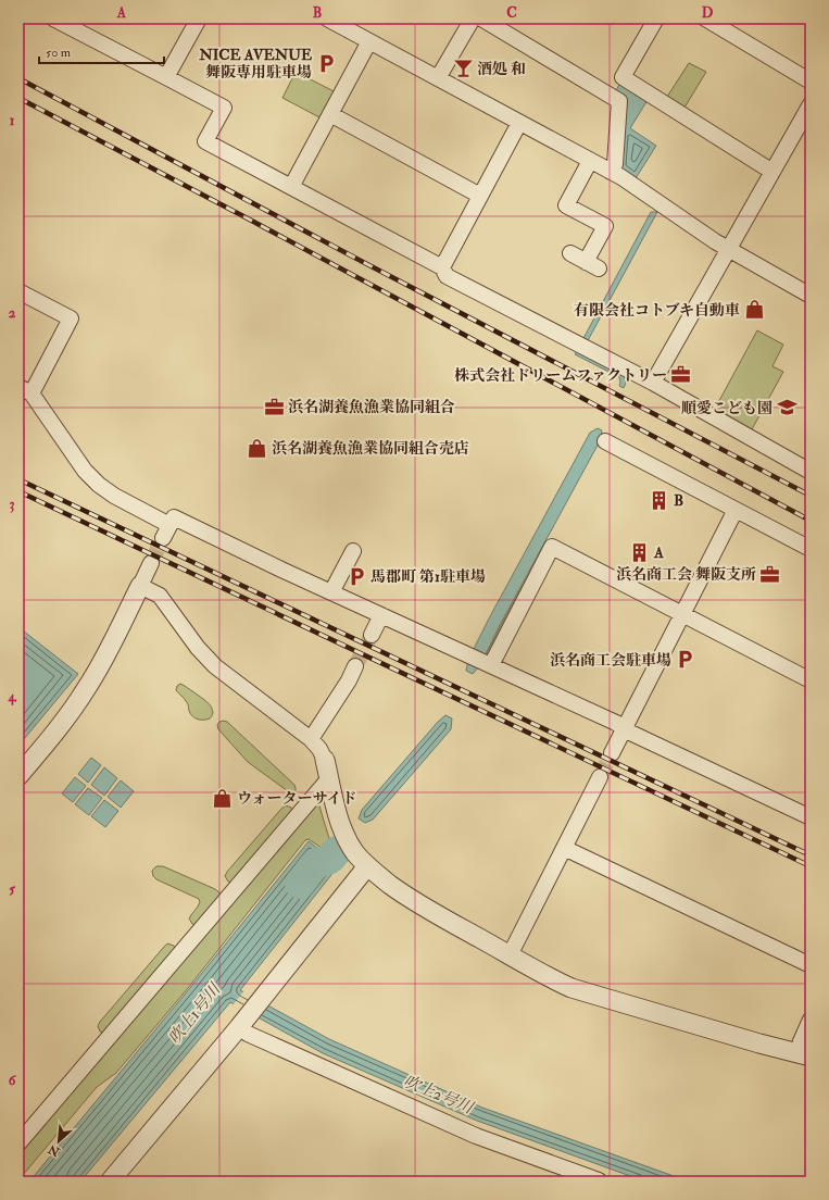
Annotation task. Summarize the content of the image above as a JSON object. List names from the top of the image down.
{
  "water": ["吹上1号川", "吹上2号川"],
  "places": {
    "parking": ["NICE AVENUE 舞阪専用駐車場", "馬郡町 第1駐車場", "浜名商工会駐車場"],
    "bar": ["酒処 和"],
    "shop": ["有限会社コトブキ自動車", "浜名湖養魚漁業協同組合売店", "ウォーターサイド"],
    "office": ["株式会社ドリームファクトリー", "浜名湖養魚漁業協同組合", "浜名商工会 舞阪支所"],
    "school or university": ["順愛こども園"],
    "building": ["B", "A"]
  },
  "scale_bar": "50 m",
  "north": "bottom left",
  "grid": {
    "columns": [
      "A",
      "B",
      "C",
      "D"
    ],
    "rows": [
      "1",
      "2",
      "3",
      "4",
      "5",
      "6"
    ]
  }
}
